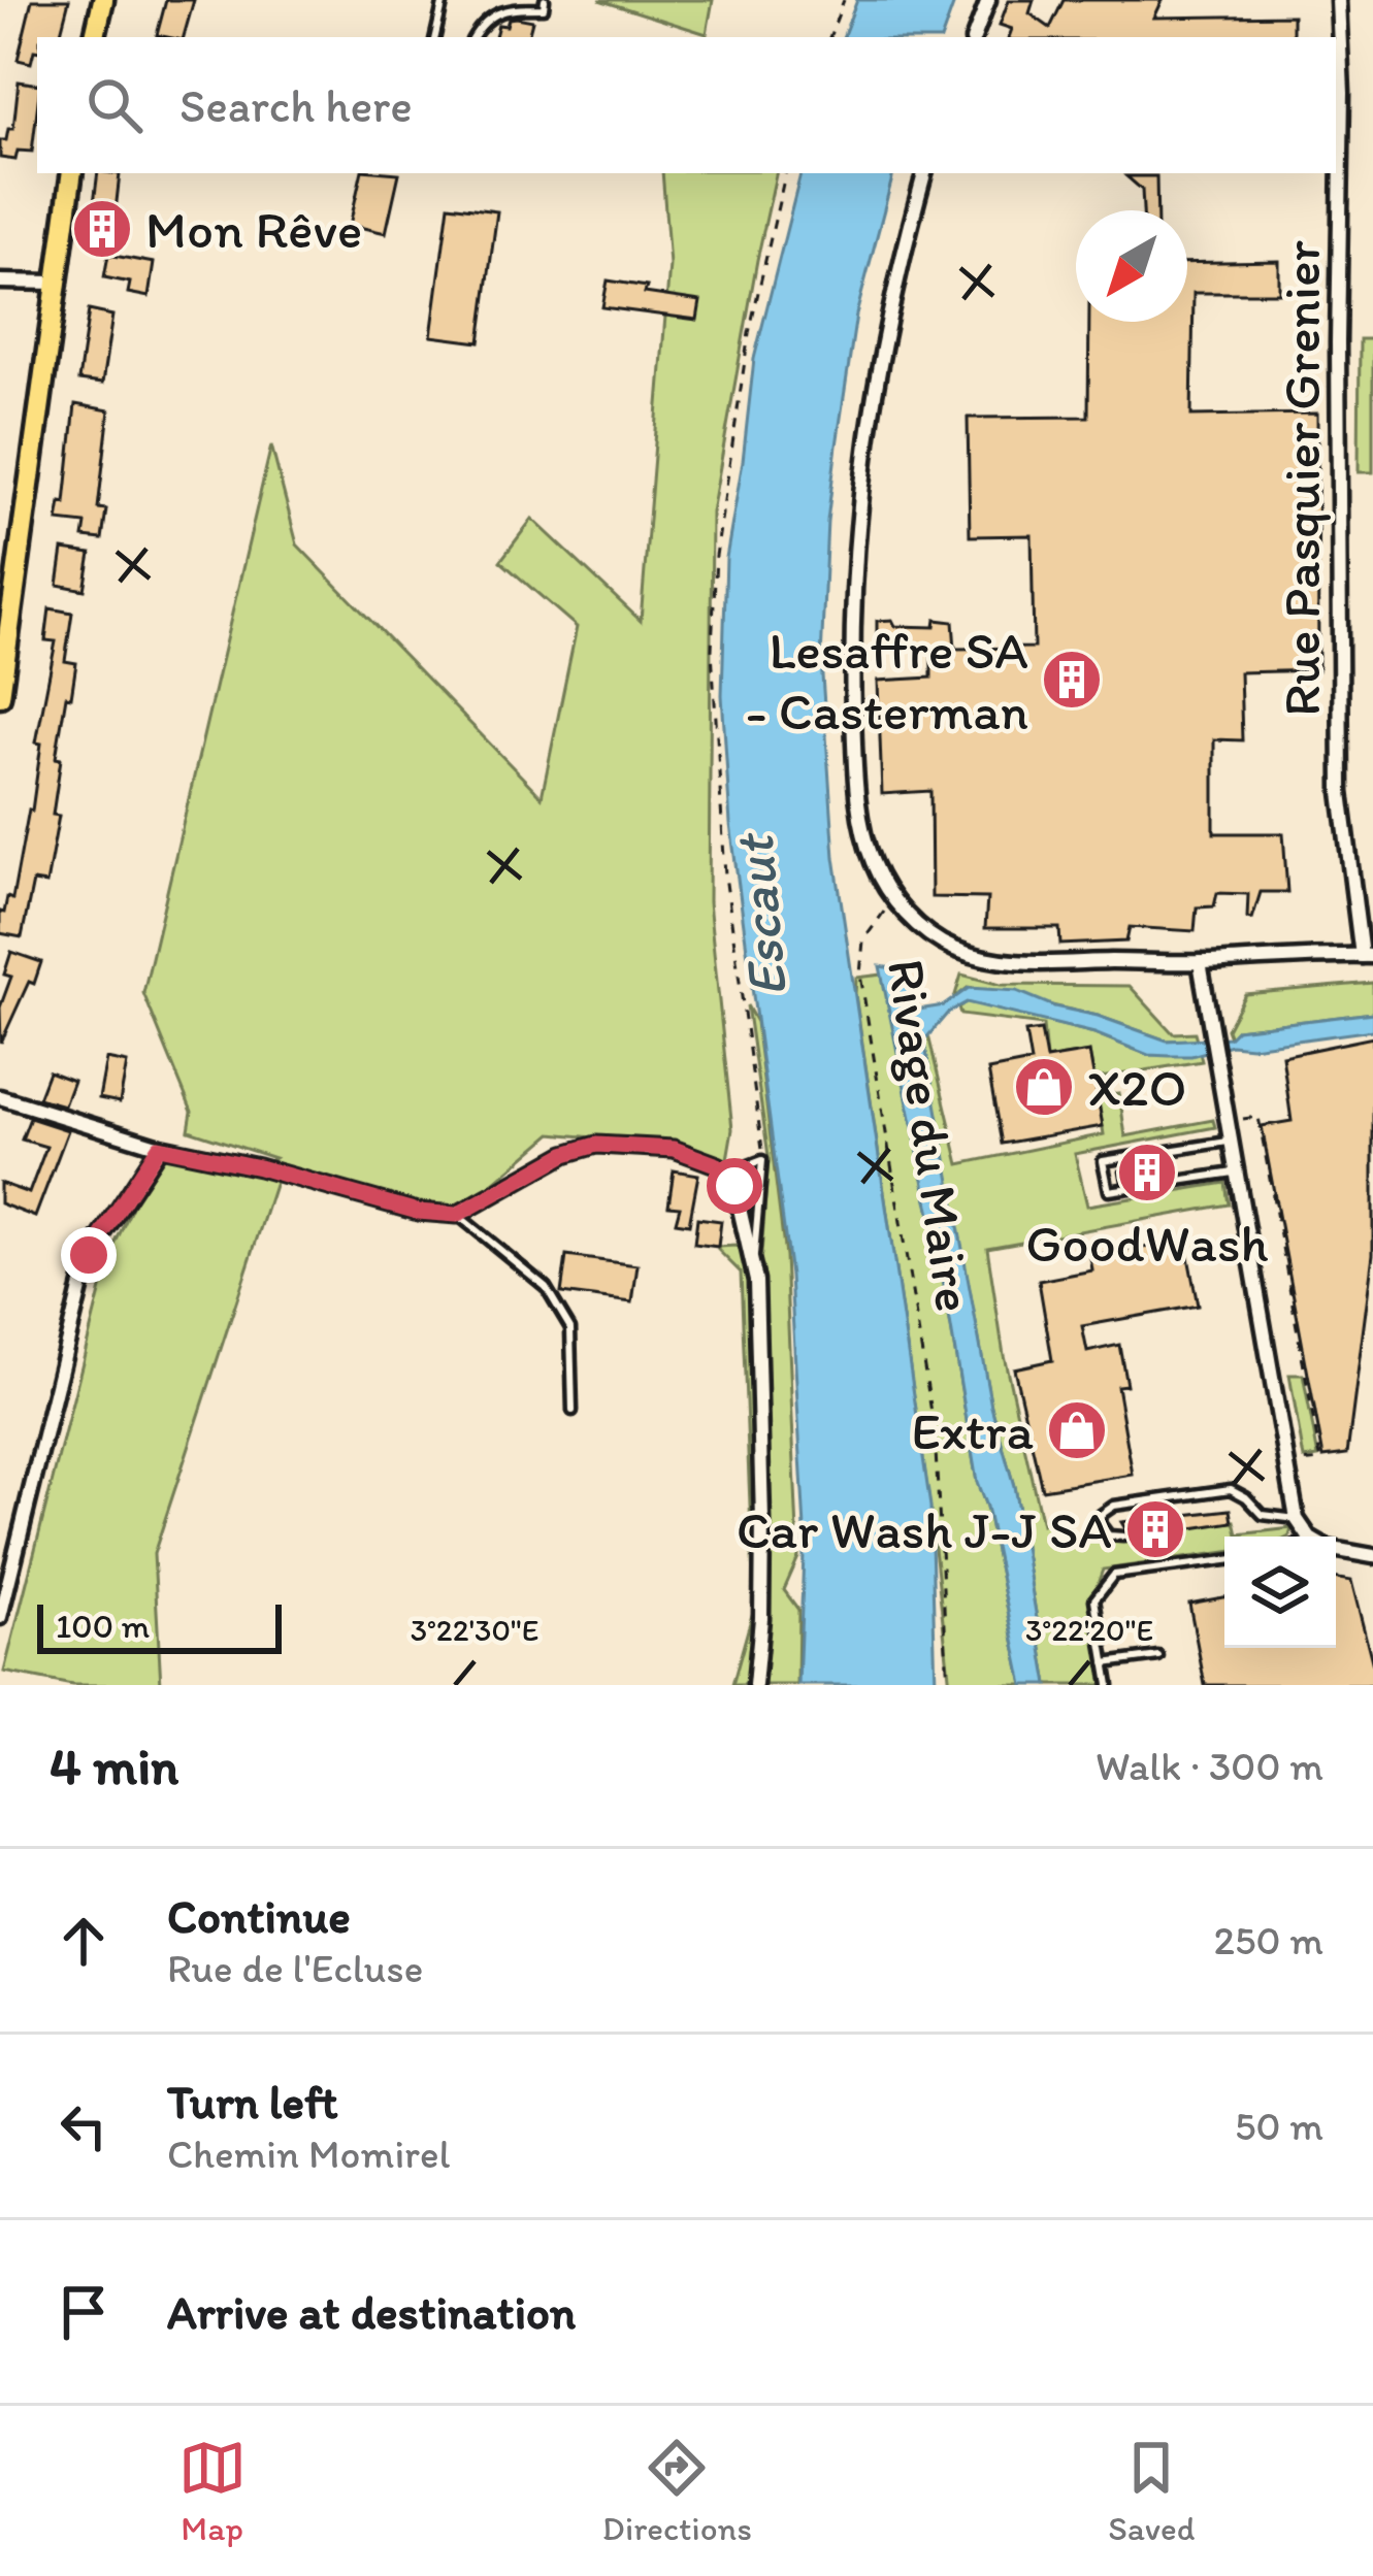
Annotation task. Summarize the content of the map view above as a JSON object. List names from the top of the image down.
{
  "streets": {
    "street": ["Rue Pasquier Grenier"],
    "path": ["Rivage du Maire"]
  },
  "water": ["Escaut"],
  "places": {
    "building": [
      "Mon Rêve",
      "Lesaffre SA - Casterman",
      "GoodWash",
      "Car Wash J-J SA"
    ],
    "shop": ["X2O", "Extra"]
  },
  "scale_bar": "100 m",
  "north": "bottom left",
  "page": {
    "search": "Search here",
    "scale": "100 m",
    "heading": ["4 min", "Walk · 300 m"],
    "list": [
      ["Continue", "Rue de l'Ecluse", "250 m"],
      ["Turn left", "Chemin Momirel", "50 m"],
      "Arrive at destination"
    ],
    "nav": ["Map", "Directions", "Saved"]
  },
  "coordinates": ["3°22'30\"E", "3°22'20\"E"]
}
